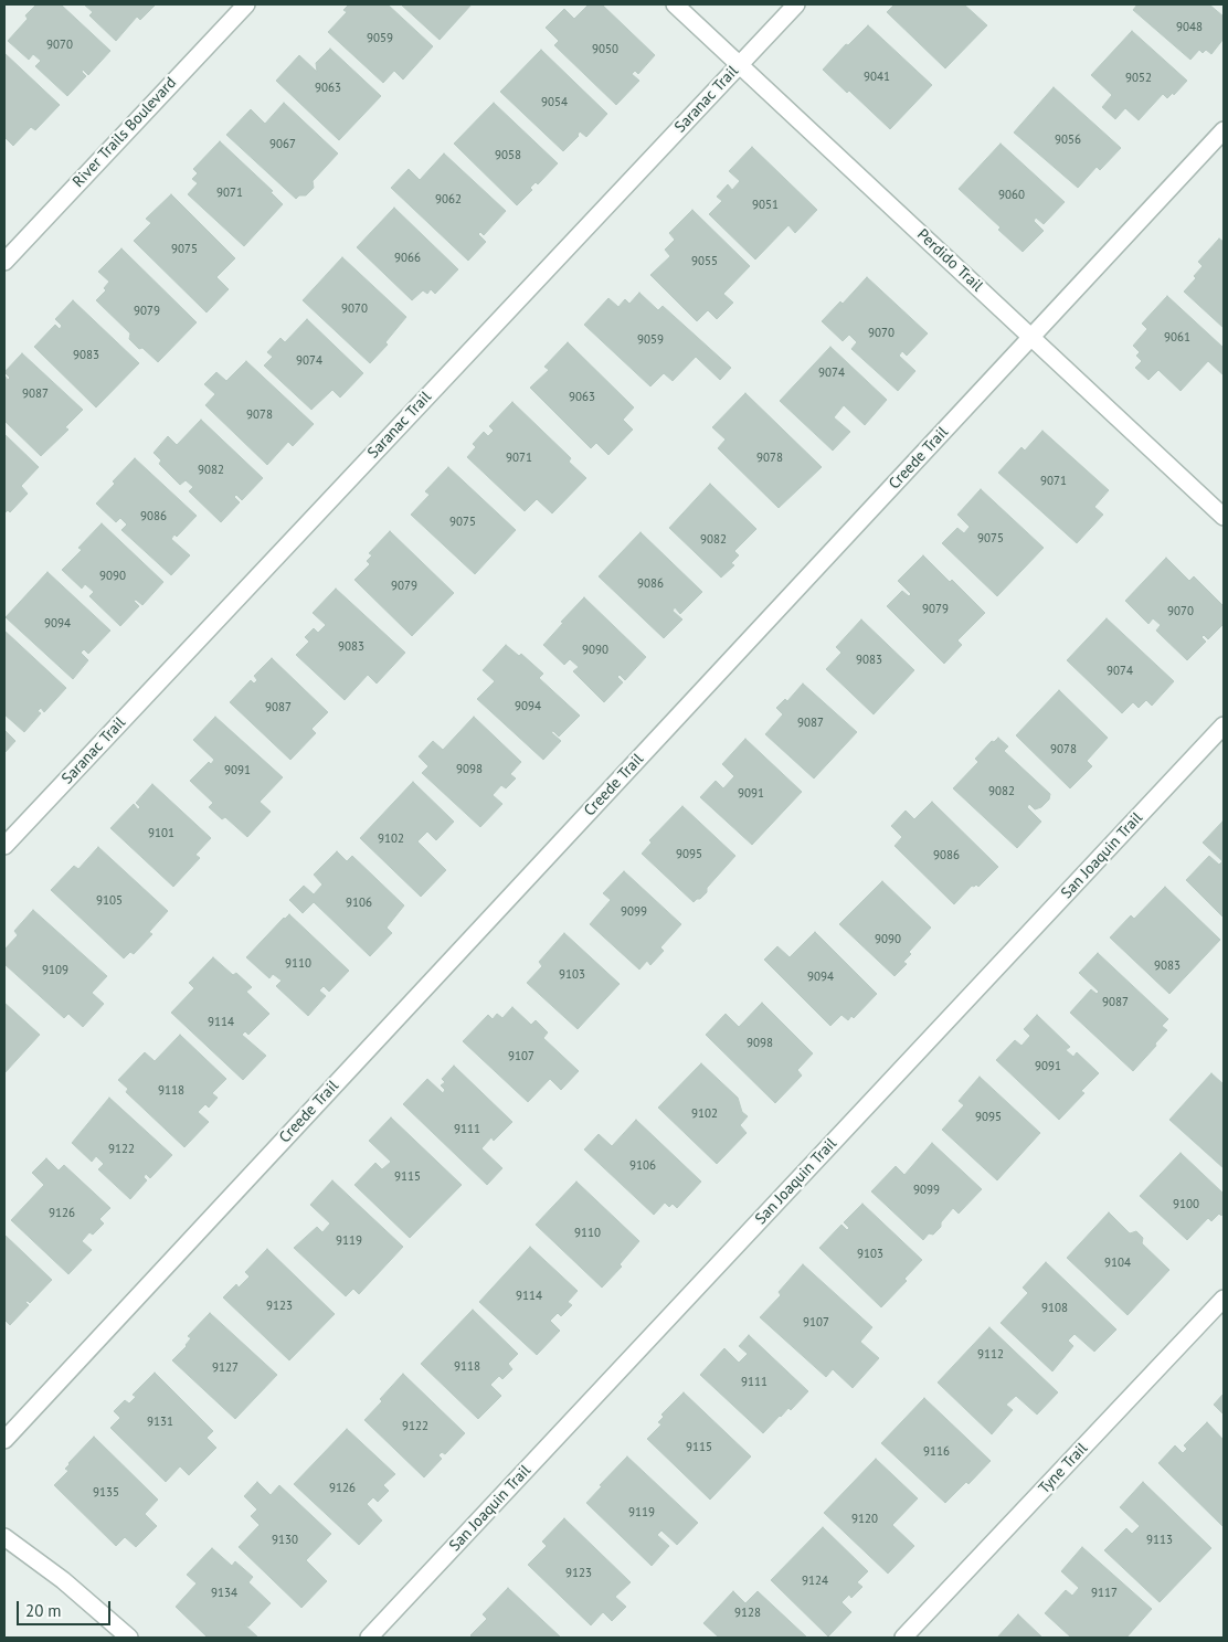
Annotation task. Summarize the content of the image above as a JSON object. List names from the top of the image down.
{
  "streets": {
    "street": [
      "Saranac Trail",
      "River Trails Boulevard",
      "Perdido Trail",
      "Creede Trail",
      "San Joaquin Trail",
      "Tyne Trail"
    ]
  },
  "crossings": [
    ["Saranac Trail", "Perdido Trail"],
    ["Perdido Trail", "Creede Trail"]
  ],
  "house_numbers": [
    "9048",
    "9059",
    "9070",
    "9050",
    "9041",
    "9052",
    "9063",
    "9054",
    "9056",
    "9067",
    "9058",
    "9071",
    "9060",
    "9062",
    "9051",
    "9075",
    "9066",
    "9055",
    "9070",
    "9079",
    "9070",
    "9061",
    "9059",
    "9083",
    "9074",
    "9074",
    "9087",
    "9063",
    "9078",
    "9071",
    "9078",
    "9082",
    "9071",
    "9086",
    "9075",
    "9075",
    "9082",
    "9090",
    "9086",
    "9079",
    "9079",
    "9070",
    "9094",
    "9083",
    "9090",
    "9083",
    "9074",
    "9094",
    "9087",
    "9087",
    "9078",
    "9098",
    "9091",
    "9082",
    "9091",
    "9101",
    "9102",
    "9095",
    "9086",
    "9105",
    "9106",
    "9099",
    "9090",
    "9110",
    "9083",
    "9109",
    "9103",
    "9094",
    "9087",
    "9114",
    "9098",
    "9107",
    "9091",
    "9118",
    "9102",
    "9095",
    "9111",
    "9122",
    "9106",
    "9115",
    "9099",
    "9100",
    "9126",
    "9110",
    "9119",
    "9103",
    "9104",
    "9114",
    "9123",
    "9108",
    "9107",
    "9112",
    "9118",
    "9127",
    "9111",
    "9131",
    "9122",
    "9115",
    "9116",
    "9126",
    "9135",
    "9119",
    "9120",
    "9130",
    "9113",
    "9123",
    "9124",
    "9134",
    "9117",
    "9128"
  ],
  "scale_bar": "20 m"
}
